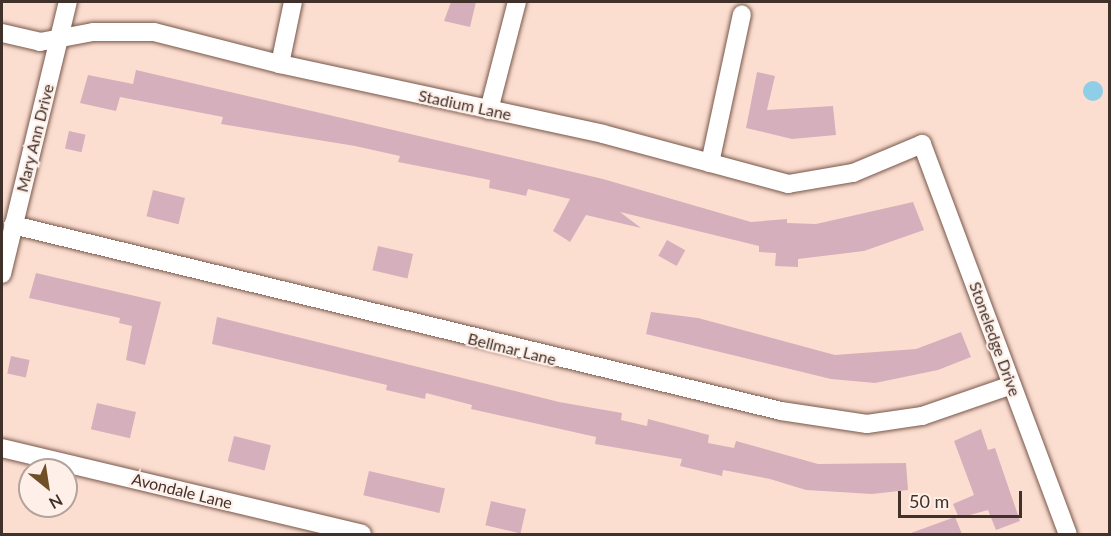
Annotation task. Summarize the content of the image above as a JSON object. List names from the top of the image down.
{
  "streets": {
    "street": [
      "Stadium Lane",
      "Mary Ann Drive",
      "Stoneledge Drive",
      "Bellmar Lane",
      "Avondale Lane"
    ]
  },
  "crossings": [
    ["Stadium Lane", "Mary Ann Drive"],
    ["Stadium Lane", "Stoneledge Drive"],
    ["Mary Ann Drive", "Bellmar Lane"],
    ["Stoneledge Drive", "Bellmar Lane"]
  ],
  "scale_bar": "50 m",
  "north": "bottom right"
}
